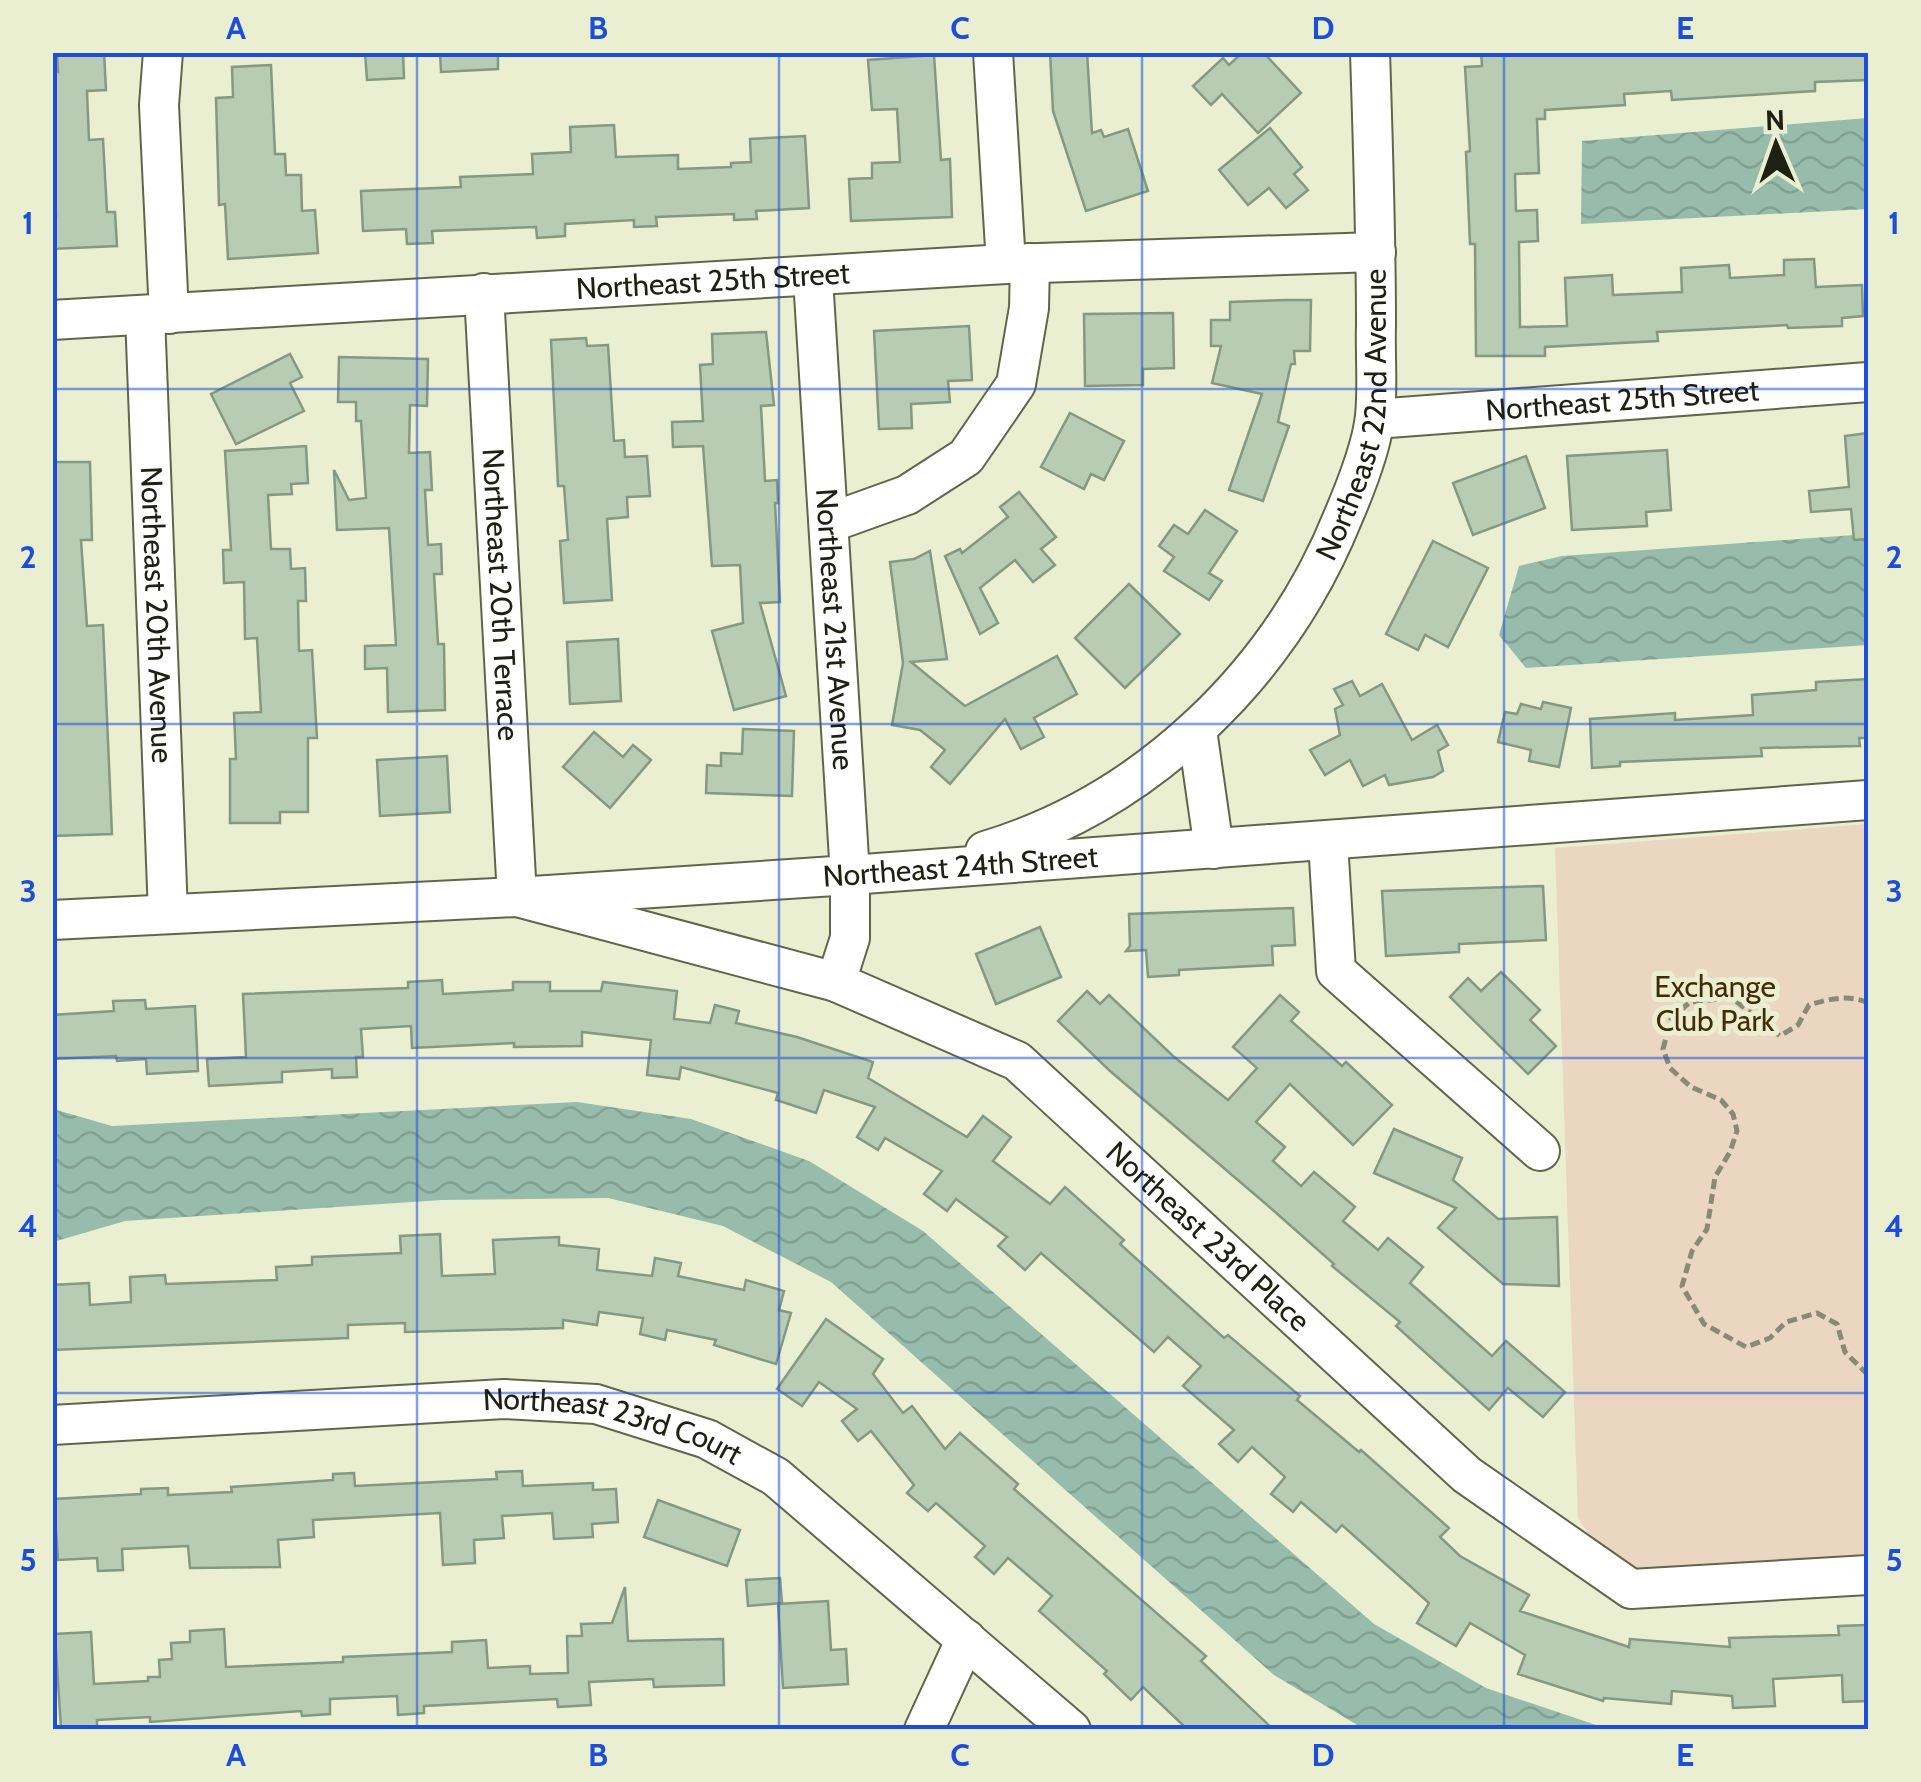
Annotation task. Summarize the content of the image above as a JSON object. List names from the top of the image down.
{
  "streets": {
    "street": [
      "Northeast 25th Street",
      "Northeast 22nd Avenue",
      "Northeast 20th Terrace",
      "Northeast 20th Avenue",
      "Northeast 21st Avenue",
      "Northeast 24th Street",
      "Northeast 23rd Place",
      "Northeast 23rd Court"
    ]
  },
  "crossings": [
    ["Northeast 25th Street", "Northeast 22nd Avenue"],
    ["Northeast 25th Street", "Northeast 20th Terrace"],
    ["Northeast 25th Street", "Northeast 20th Avenue"],
    ["Northeast 25th Street", "Northeast 21st Avenue"],
    ["Northeast 22nd Avenue", "Northeast 24th Street"],
    ["Northeast 20th Terrace", "Northeast 24th Street"],
    ["Northeast 20th Terrace", "Northeast 23rd Place"],
    ["Northeast 20th Avenue", "Northeast 24th Street"],
    ["Northeast 21st Avenue", "Northeast 24th Street"],
    ["Northeast 21st Avenue", "Northeast 23rd Place"],
    ["Northeast 24th Street", "Northeast 23rd Place"]
  ],
  "parks": ["Exchange Club Park"],
  "north": "top",
  "grid": {
    "columns": [
      "A",
      "B",
      "C",
      "D",
      "E"
    ],
    "rows": [
      "1",
      "2",
      "3",
      "4",
      "5"
    ]
  }
}
